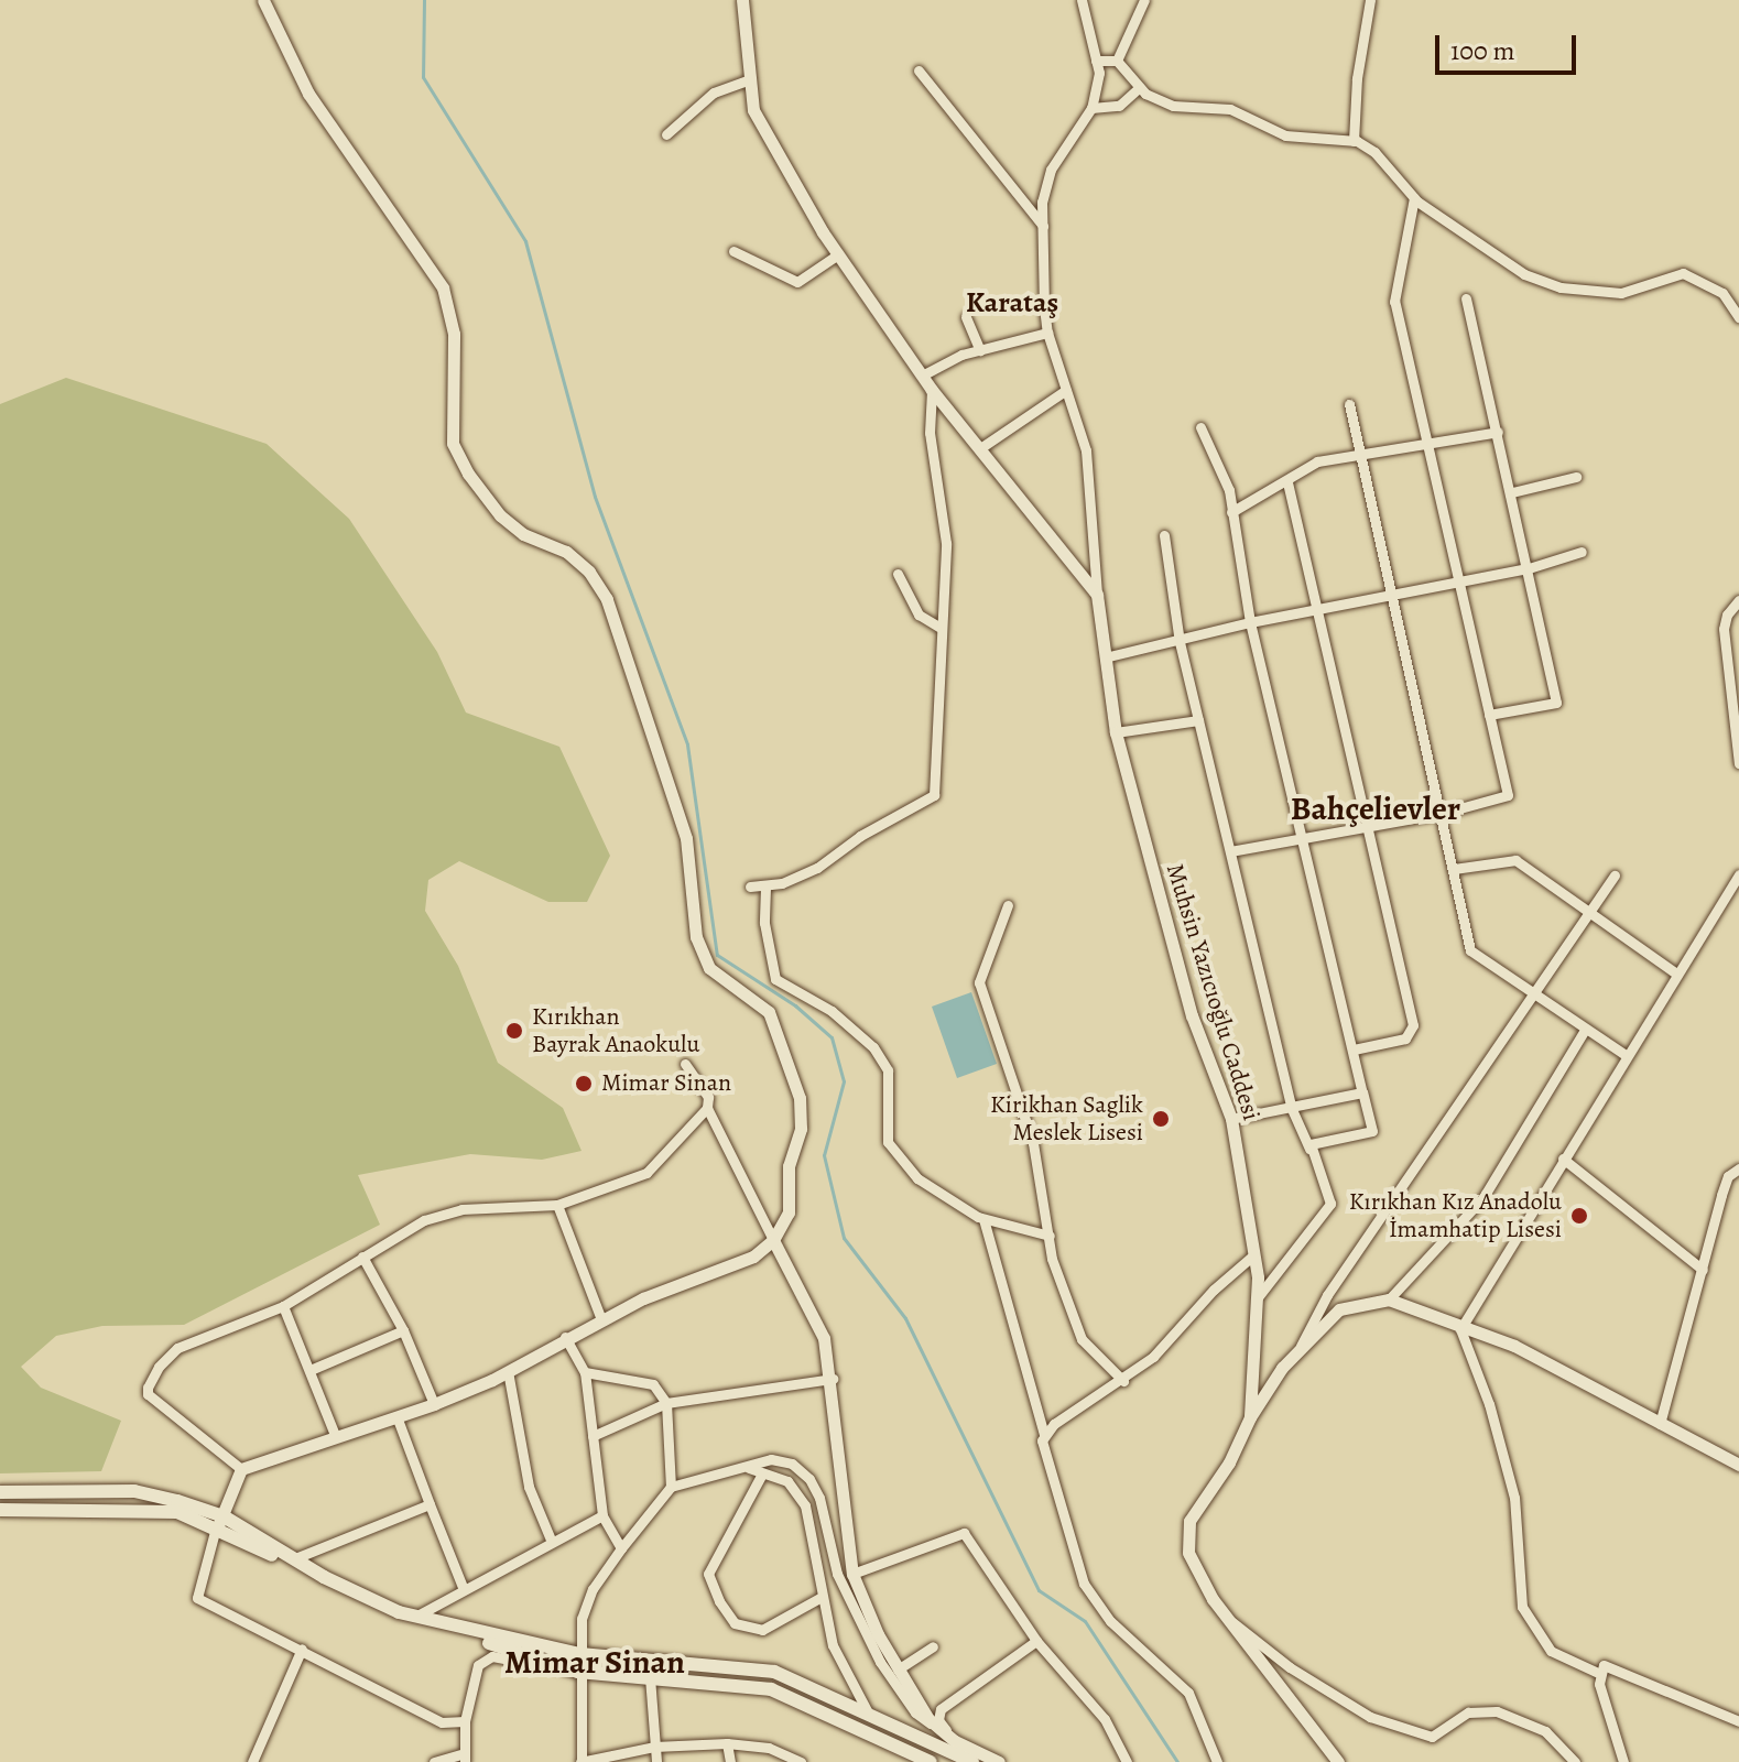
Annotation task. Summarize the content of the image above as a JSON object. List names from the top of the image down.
{
  "streets": {
    "street": ["Muhsin Yazıcıoğlu Caddesi"]
  },
  "districts": ["Karataş", "Bahçelievler", "Mimar Sinan"],
  "places": [
    "Kırıkhan Bayrak Anaokulu",
    "Mimar Sinan",
    "Kirikhan Saglik Meslek Lisesi",
    "Kırıkhan Kız Anadolu İmamhatip Lisesi"
  ],
  "scale_bar": "100 m"
}
